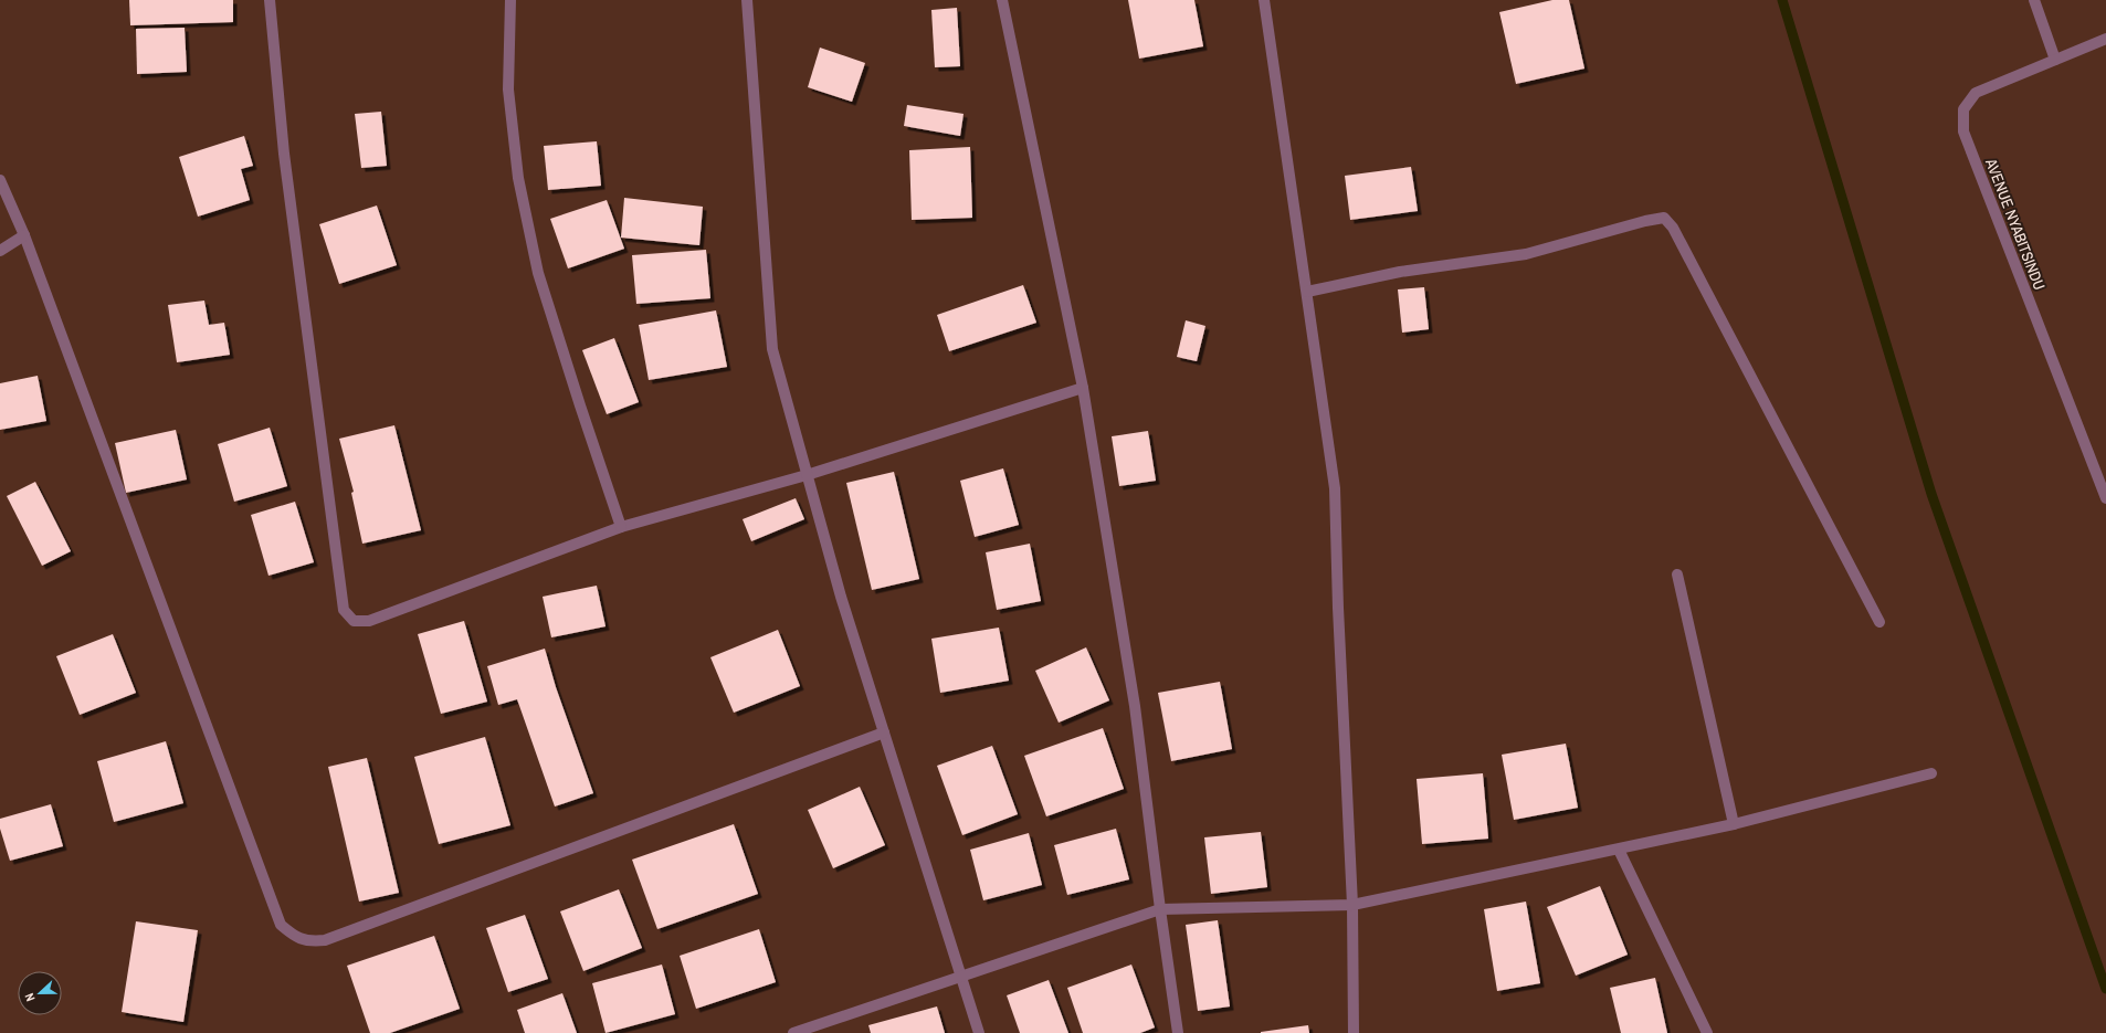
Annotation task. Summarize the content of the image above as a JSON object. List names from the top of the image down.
{
  "streets": {
    "street": ["AVENUE NYABITSINDU"]
  },
  "north": "left"
}
